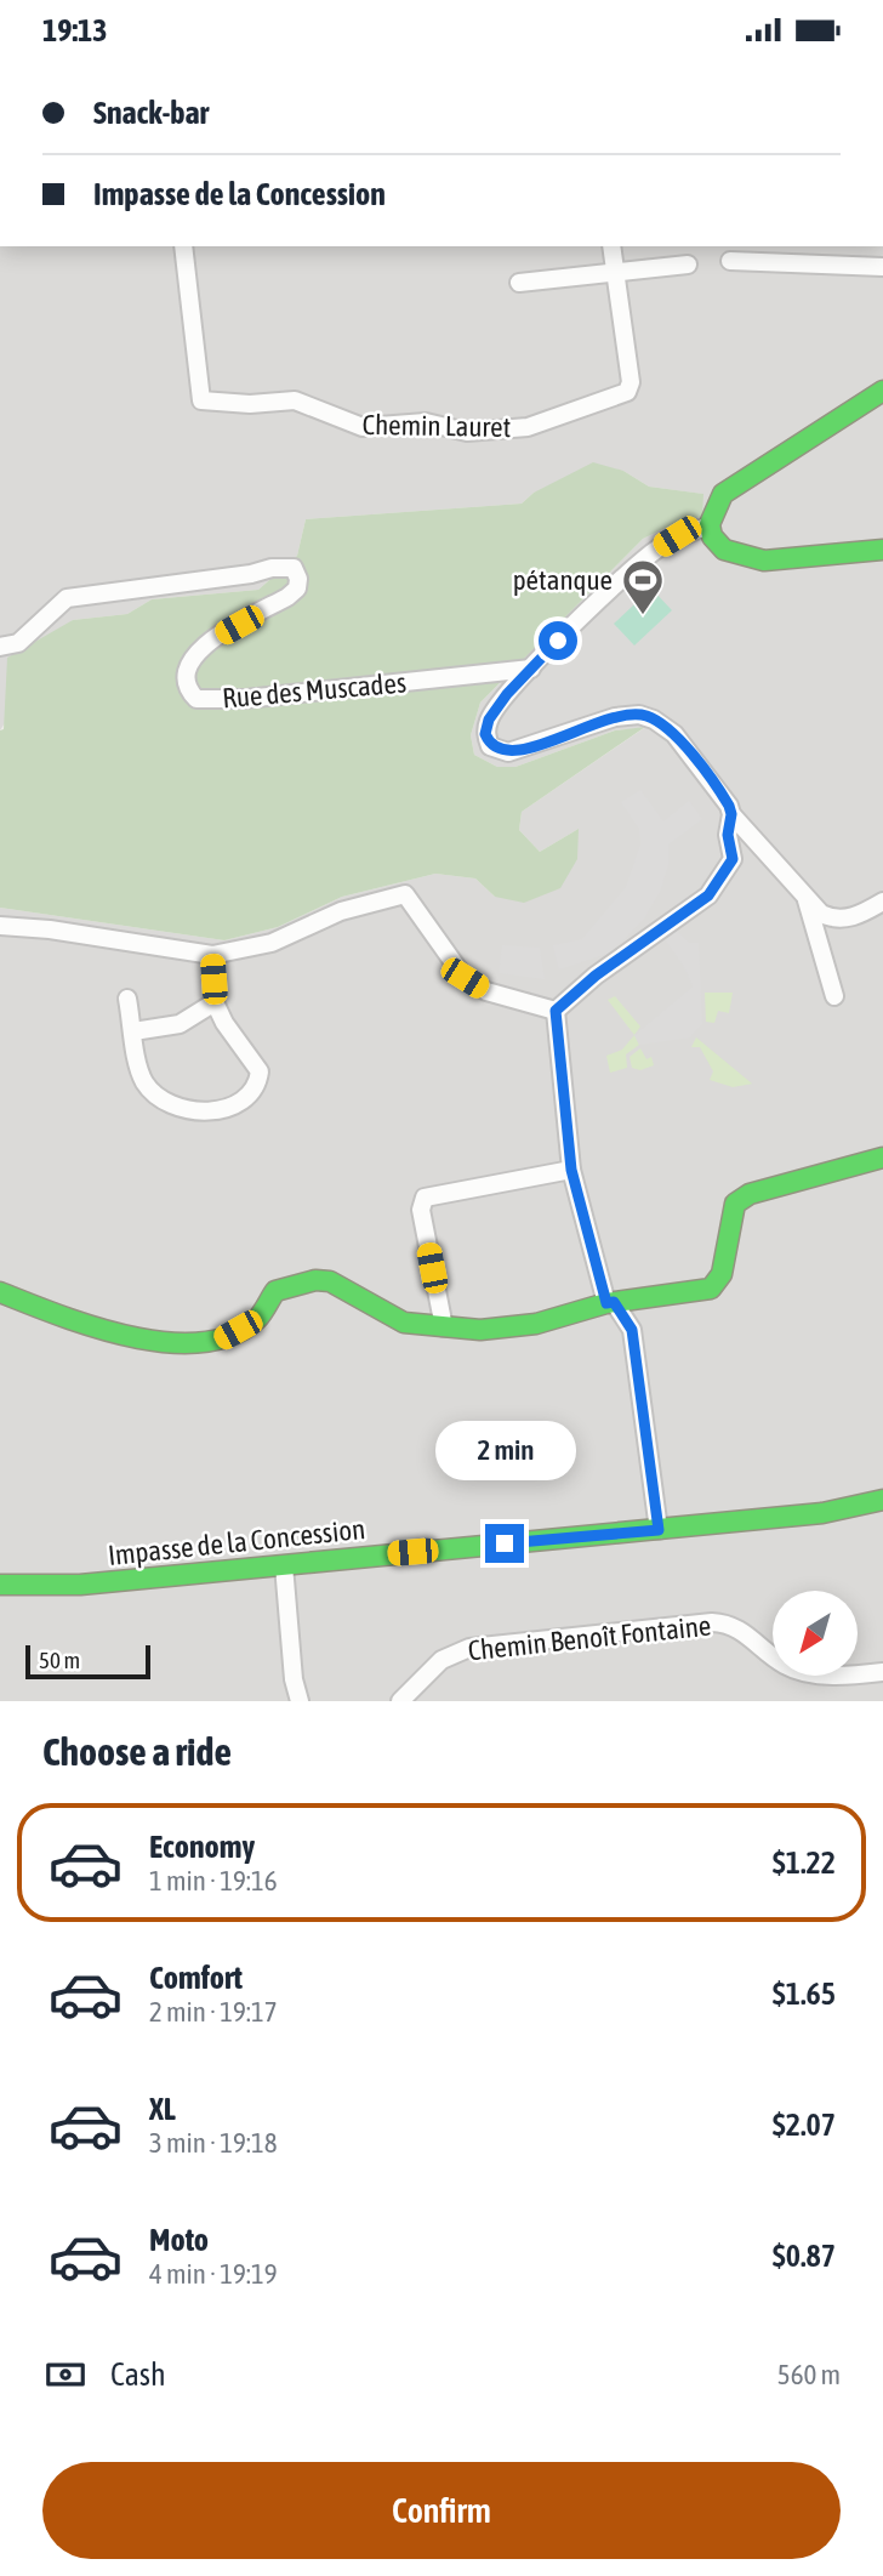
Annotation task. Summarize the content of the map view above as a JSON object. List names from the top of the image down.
{
  "streets": {
    "street": [
      "Chemin Lauret",
      "Rue des Muscades",
      "Impasse de la Concession",
      "Chemin Benoît Fontaine"
    ]
  },
  "places": {
    "sports": ["pétanque"]
  },
  "scale_bar": "50 m",
  "north": "bottom left",
  "page": {
    "status": "19:13",
    "banner": ["Snack-bar", "Impasse de la Concession"],
    "bubble": "2 min",
    "scale": "50 m",
    "heading": "Choose a ride",
    "list": [
      {
        "name": "Economy",
        "note": "1 min · 19:16",
        "value": "$1.22"
      },
      {
        "name": "Comfort",
        "note": "2 min · 19:17",
        "value": "$1.65"
      },
      {
        "name": "XL",
        "note": "3 min · 19:18",
        "value": "$2.07"
      },
      {
        "name": "Moto",
        "note": "4 min · 19:19",
        "value": "$0.87"
      }
    ],
    "pay": ["Cash", "560 m"],
    "buttons": "Confirm"
  }
}
